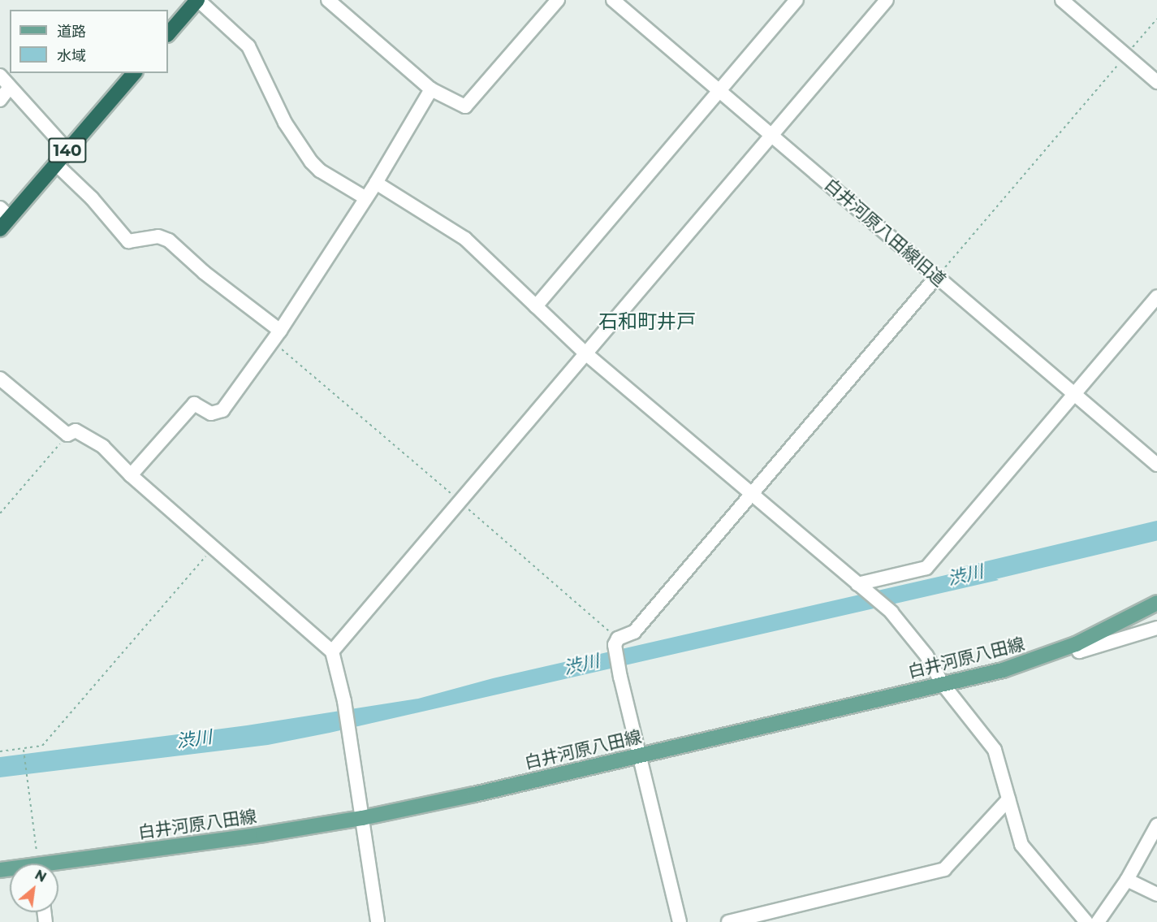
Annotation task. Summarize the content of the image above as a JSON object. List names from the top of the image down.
{
  "streets": {
    "highway": ["140"],
    "main road": ["白井河原八田線"],
    "street": ["白井河原八田線旧道"]
  },
  "districts": ["石和町井戸"],
  "water": ["渋川"],
  "legend": ["道路", "水域"],
  "north": "top right"
}
